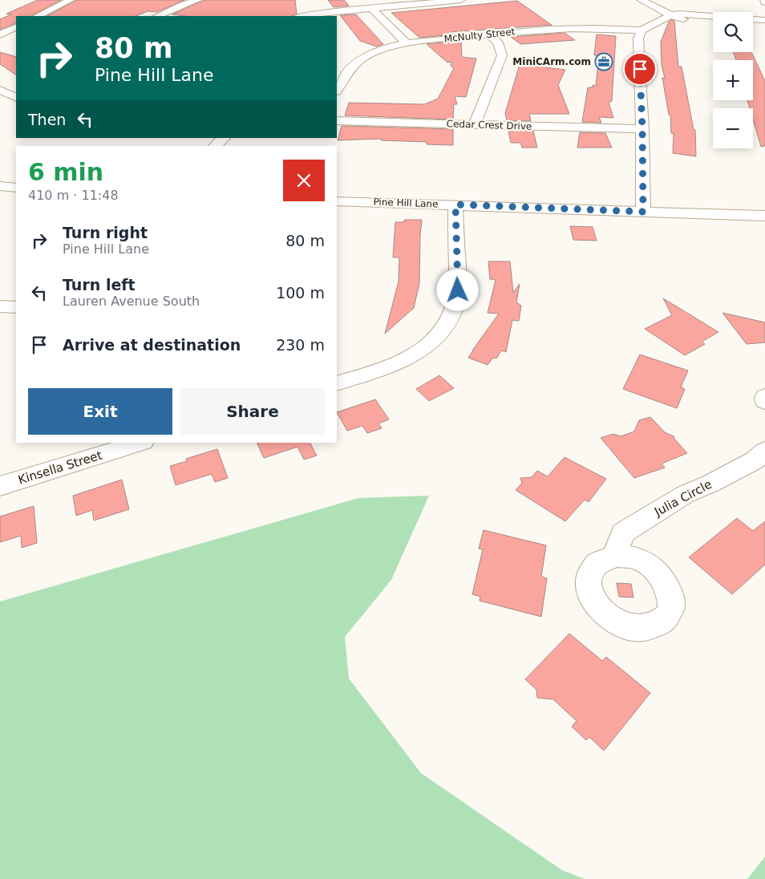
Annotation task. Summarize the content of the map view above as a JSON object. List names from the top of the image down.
{
  "streets": {
    "street": [
      "McNulty Street",
      "Cedar Crest Drive",
      "Pine Hill Lane",
      "Kinsella Street",
      "Julia Circle"
    ]
  },
  "places": {
    "office": ["MiniCArm.com"]
  },
  "page": {
    "map_buttons": ["+", "−"],
    "turn": ["80 m", "Pine Hill Lane"],
    "then": "Then",
    "heading": ["6 min", "410 m · 11:48"],
    "list": [
      {
        "name": "Turn right",
        "note": "Pine Hill Lane",
        "value": "80 m"
      },
      {
        "name": "Turn left",
        "note": "Lauren Avenue South",
        "value": "100 m"
      },
      {
        "name": "Arrive at destination",
        "value": "230 m"
      }
    ],
    "buttons": ["Exit", "Share"]
  }
}
